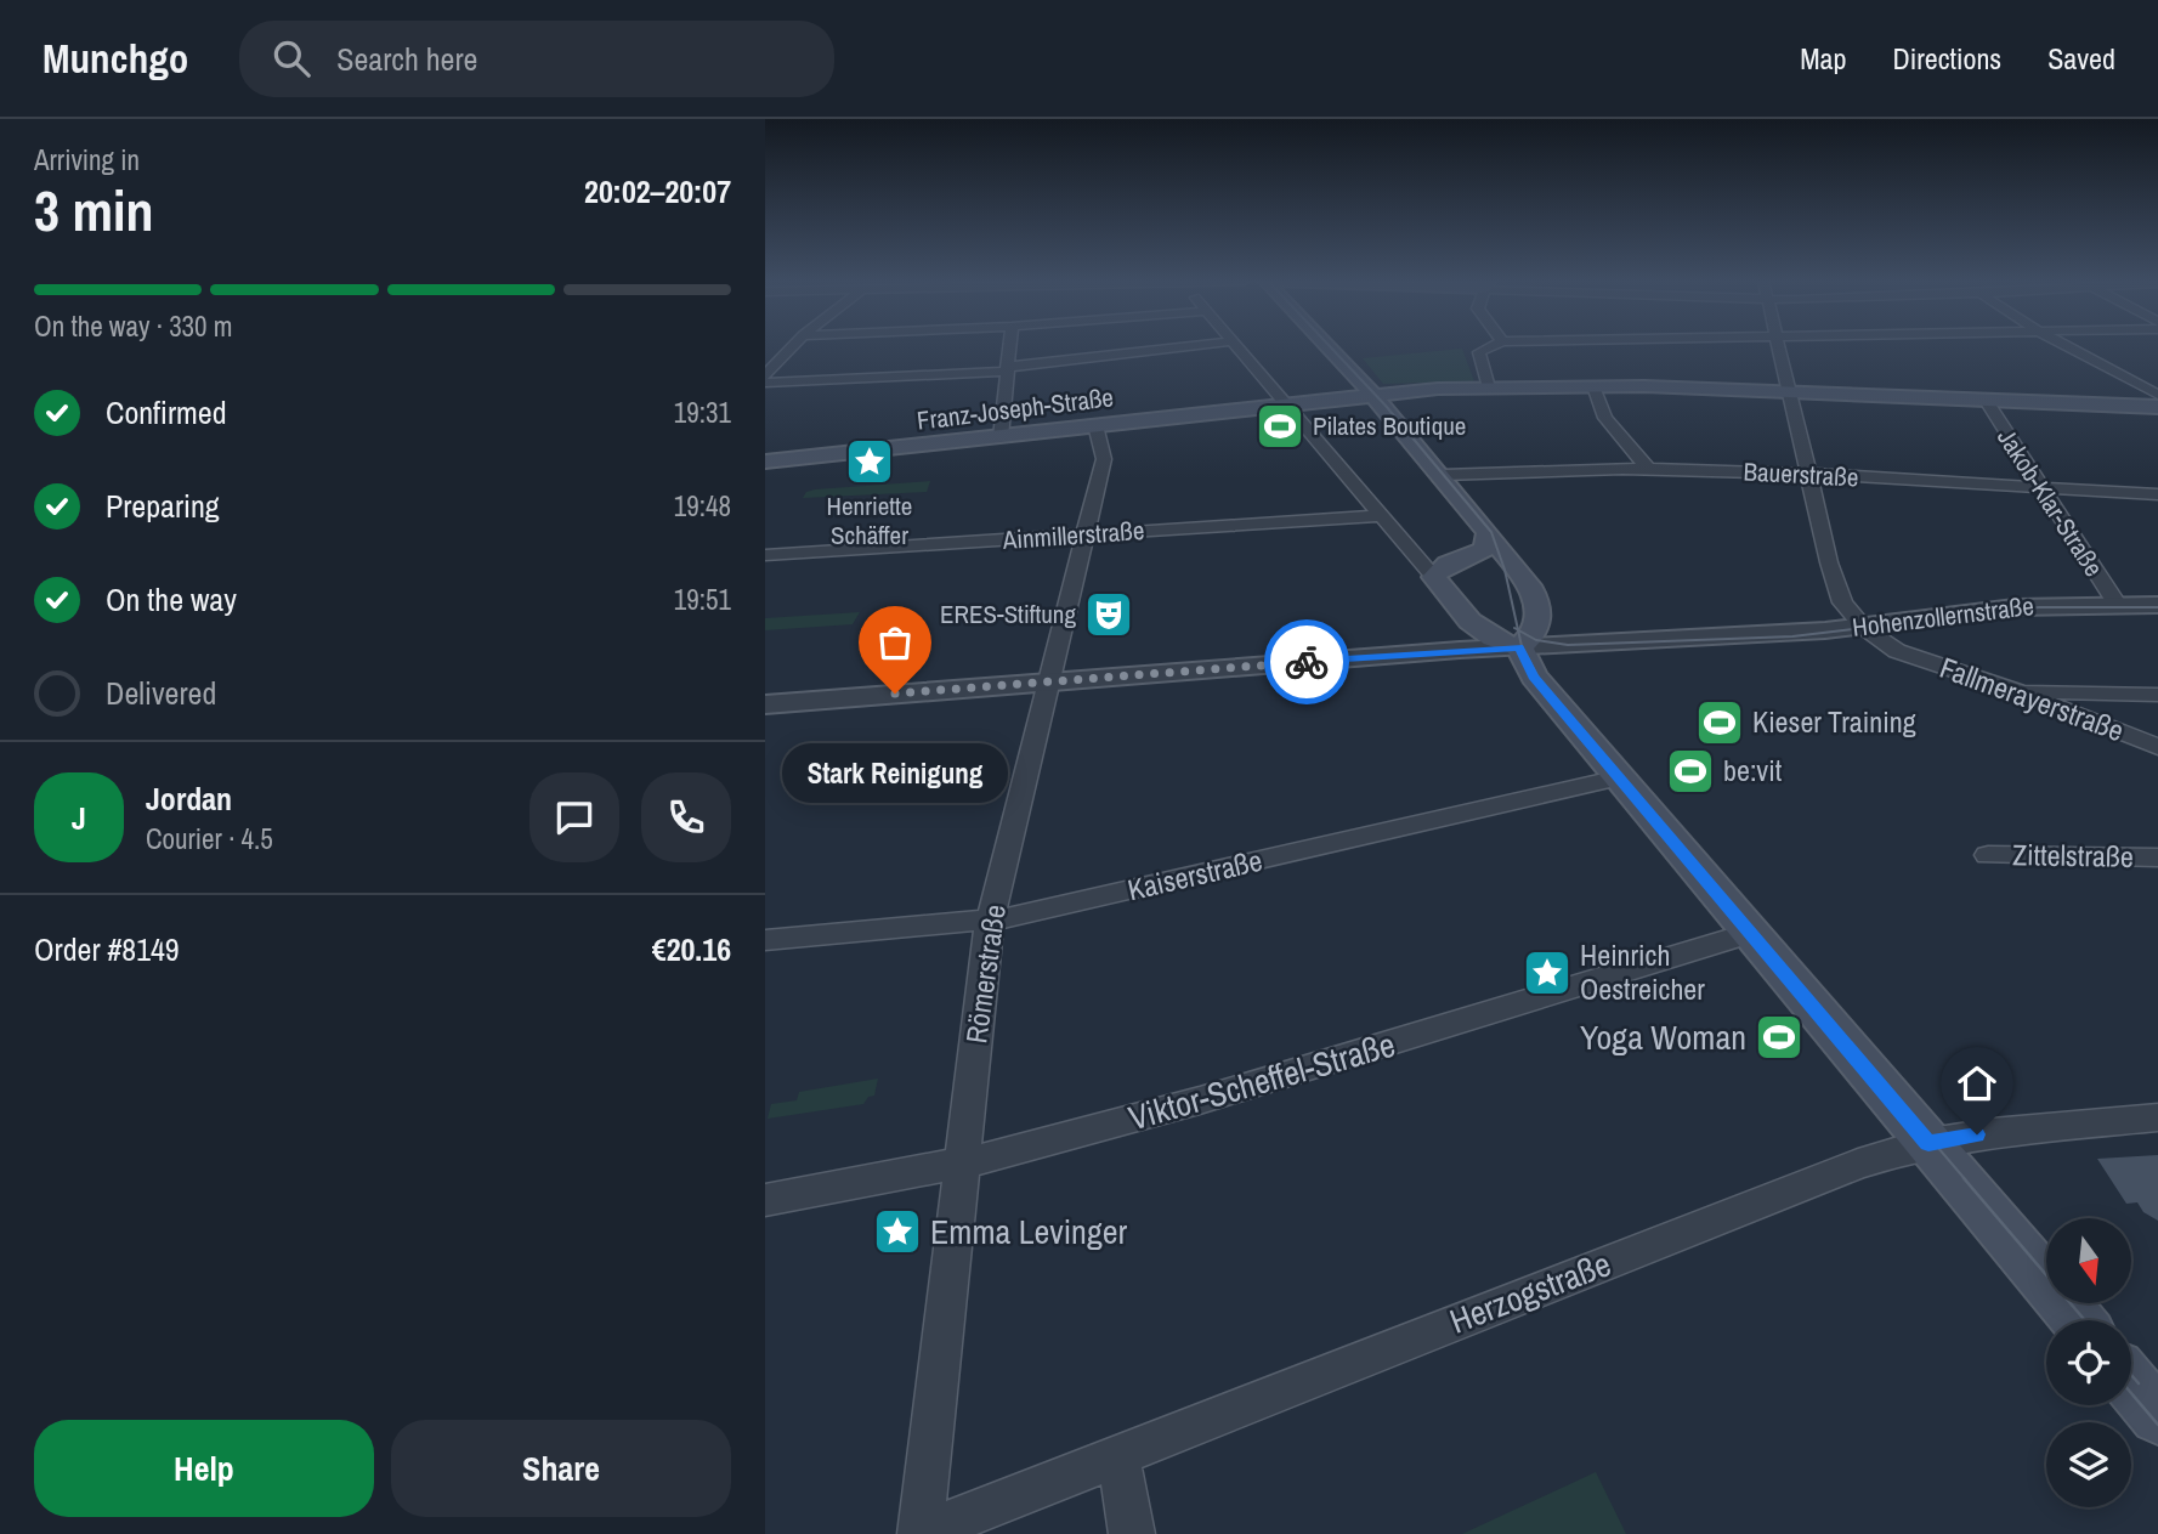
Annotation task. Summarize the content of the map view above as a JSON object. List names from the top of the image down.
{
  "streets": {
    "main road": ["Franz-Joseph-Straße"],
    "street": [
      "Bauerstraße",
      "Jakob-Klar-Straße",
      "Ainmillerstraße",
      "Hohenzollernstraße",
      "Fallmerayerstraße",
      "Zittelstraße",
      "Kaiserstraße",
      "Römerstraße",
      "Viktor-Scheffel-Straße",
      "Herzogstraße"
    ]
  },
  "crossings": [
    ["Franz-Joseph-Straße", "Jakob-Klar-Straße"],
    ["Franz-Joseph-Straße", "Römerstraße"],
    ["Bauerstraße", "Jakob-Klar-Straße"],
    ["Jakob-Klar-Straße", "Hohenzollernstraße"],
    ["Ainmillerstraße", "Römerstraße"],
    ["Hohenzollernstraße", "Fallmerayerstraße"],
    ["Hohenzollernstraße", "Römerstraße"],
    ["Kaiserstraße", "Römerstraße"],
    ["Römerstraße", "Viktor-Scheffel-Straße"],
    ["Römerstraße", "Herzogstraße"]
  ],
  "places": {
    "sports": [
      "Pilates Boutique",
      "Kieser Training",
      "be:vit",
      "Yoga Woman"
    ],
    "place": ["Henriette Schäffer", "Heinrich Oestreicher", "Emma Levinger"],
    "theatre": ["ERES-Stiftung"],
    "other": ["Stark Reinigung"]
  },
  "north": "bottom",
  "page": {
    "header": "Munchgo",
    "search": "Search here",
    "nav": ["Map", "Directions", "Saved"],
    "heading": ["3 min", "Arriving in", "20:02–20:07"],
    "panel": [
      "Jordan",
      "Courier · 4.5",
      "Order #8149",
      "€20.16"
    ],
    "bar": "On the way · 330 m",
    "list": [
      ["Confirmed", "19:31"],
      ["Preparing", "19:48"],
      ["On the way", "19:51"],
      "Delivered"
    ],
    "bubble": "Stark Reinigung",
    "round": "J",
    "buttons": ["Help", "Share"]
  }
}
